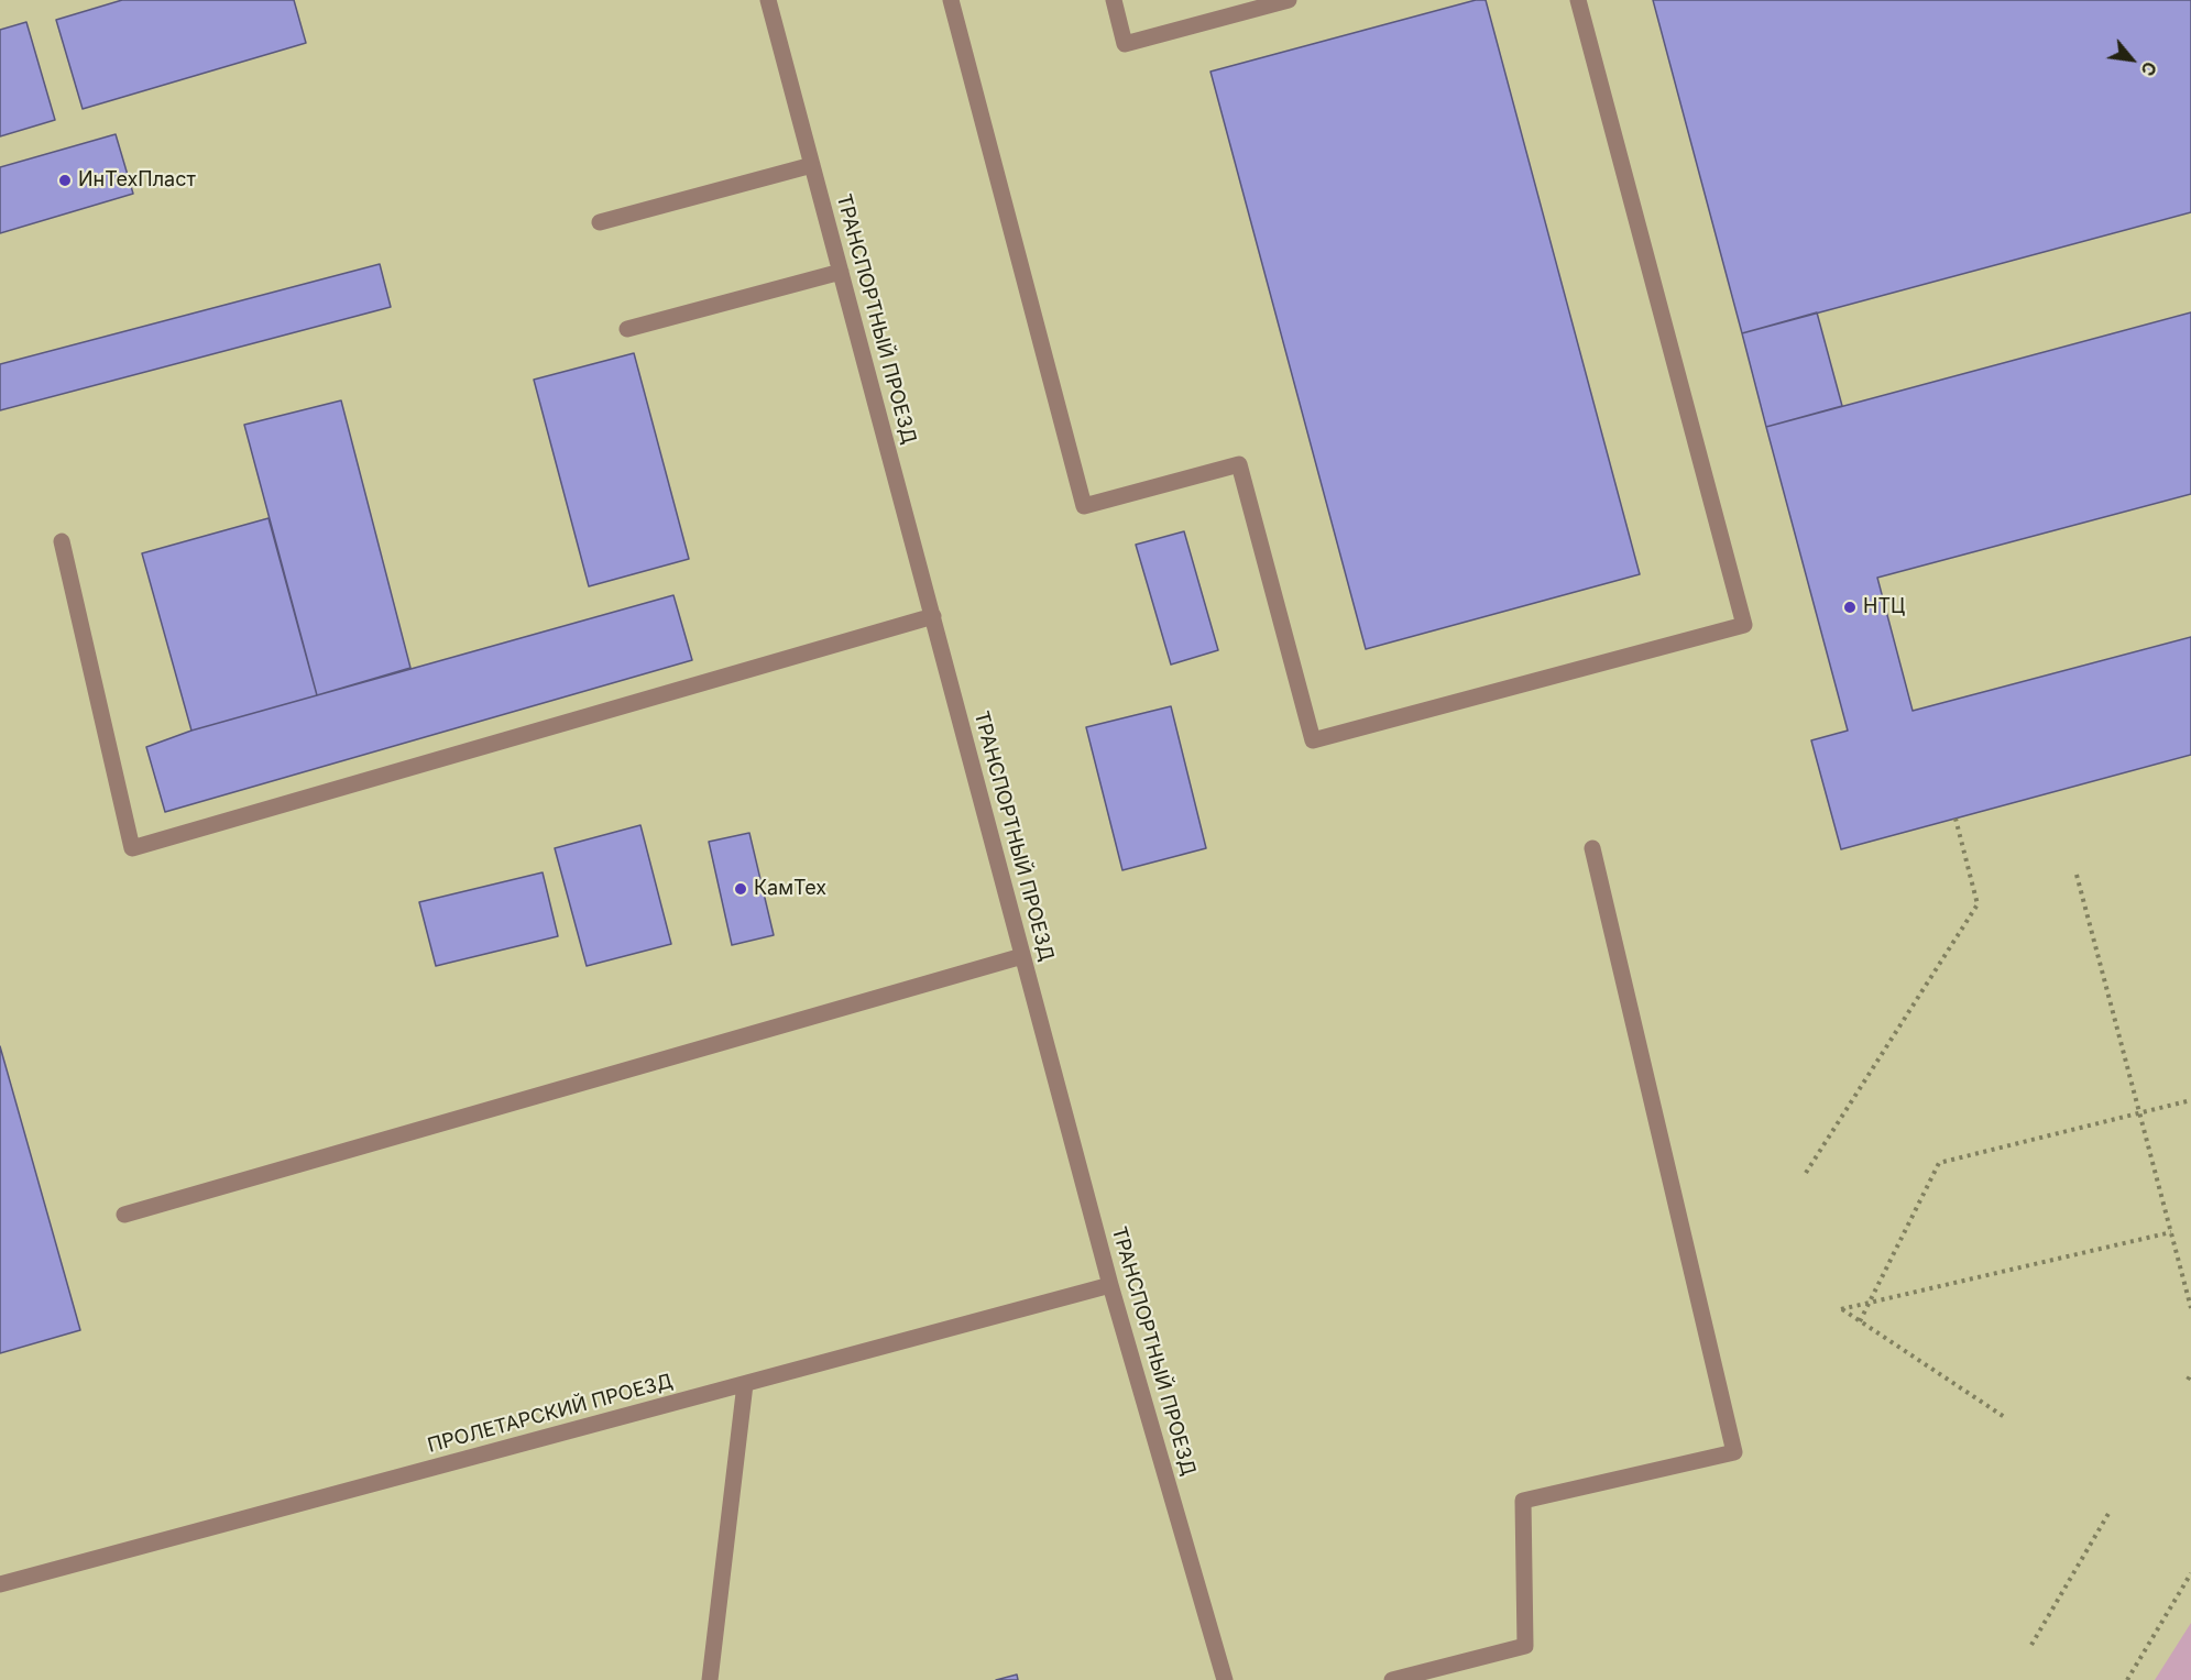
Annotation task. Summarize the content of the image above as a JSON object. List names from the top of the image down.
{
  "streets": {
    "street": ["ТРАНСПОРТНЫЙ ПРОЕЗД", "ПРОЛЕТАРСКИЙ ПРОЕЗД"]
  },
  "crossings": [
    ["ТРАНСПОРТНЫЙ ПРОЕЗД", "ПРОЛЕТАРСКИЙ ПРОЕЗД"]
  ],
  "places": ["ИнТехПласт", "НТЦ", "КамТех"],
  "north": "bottom right"
}
